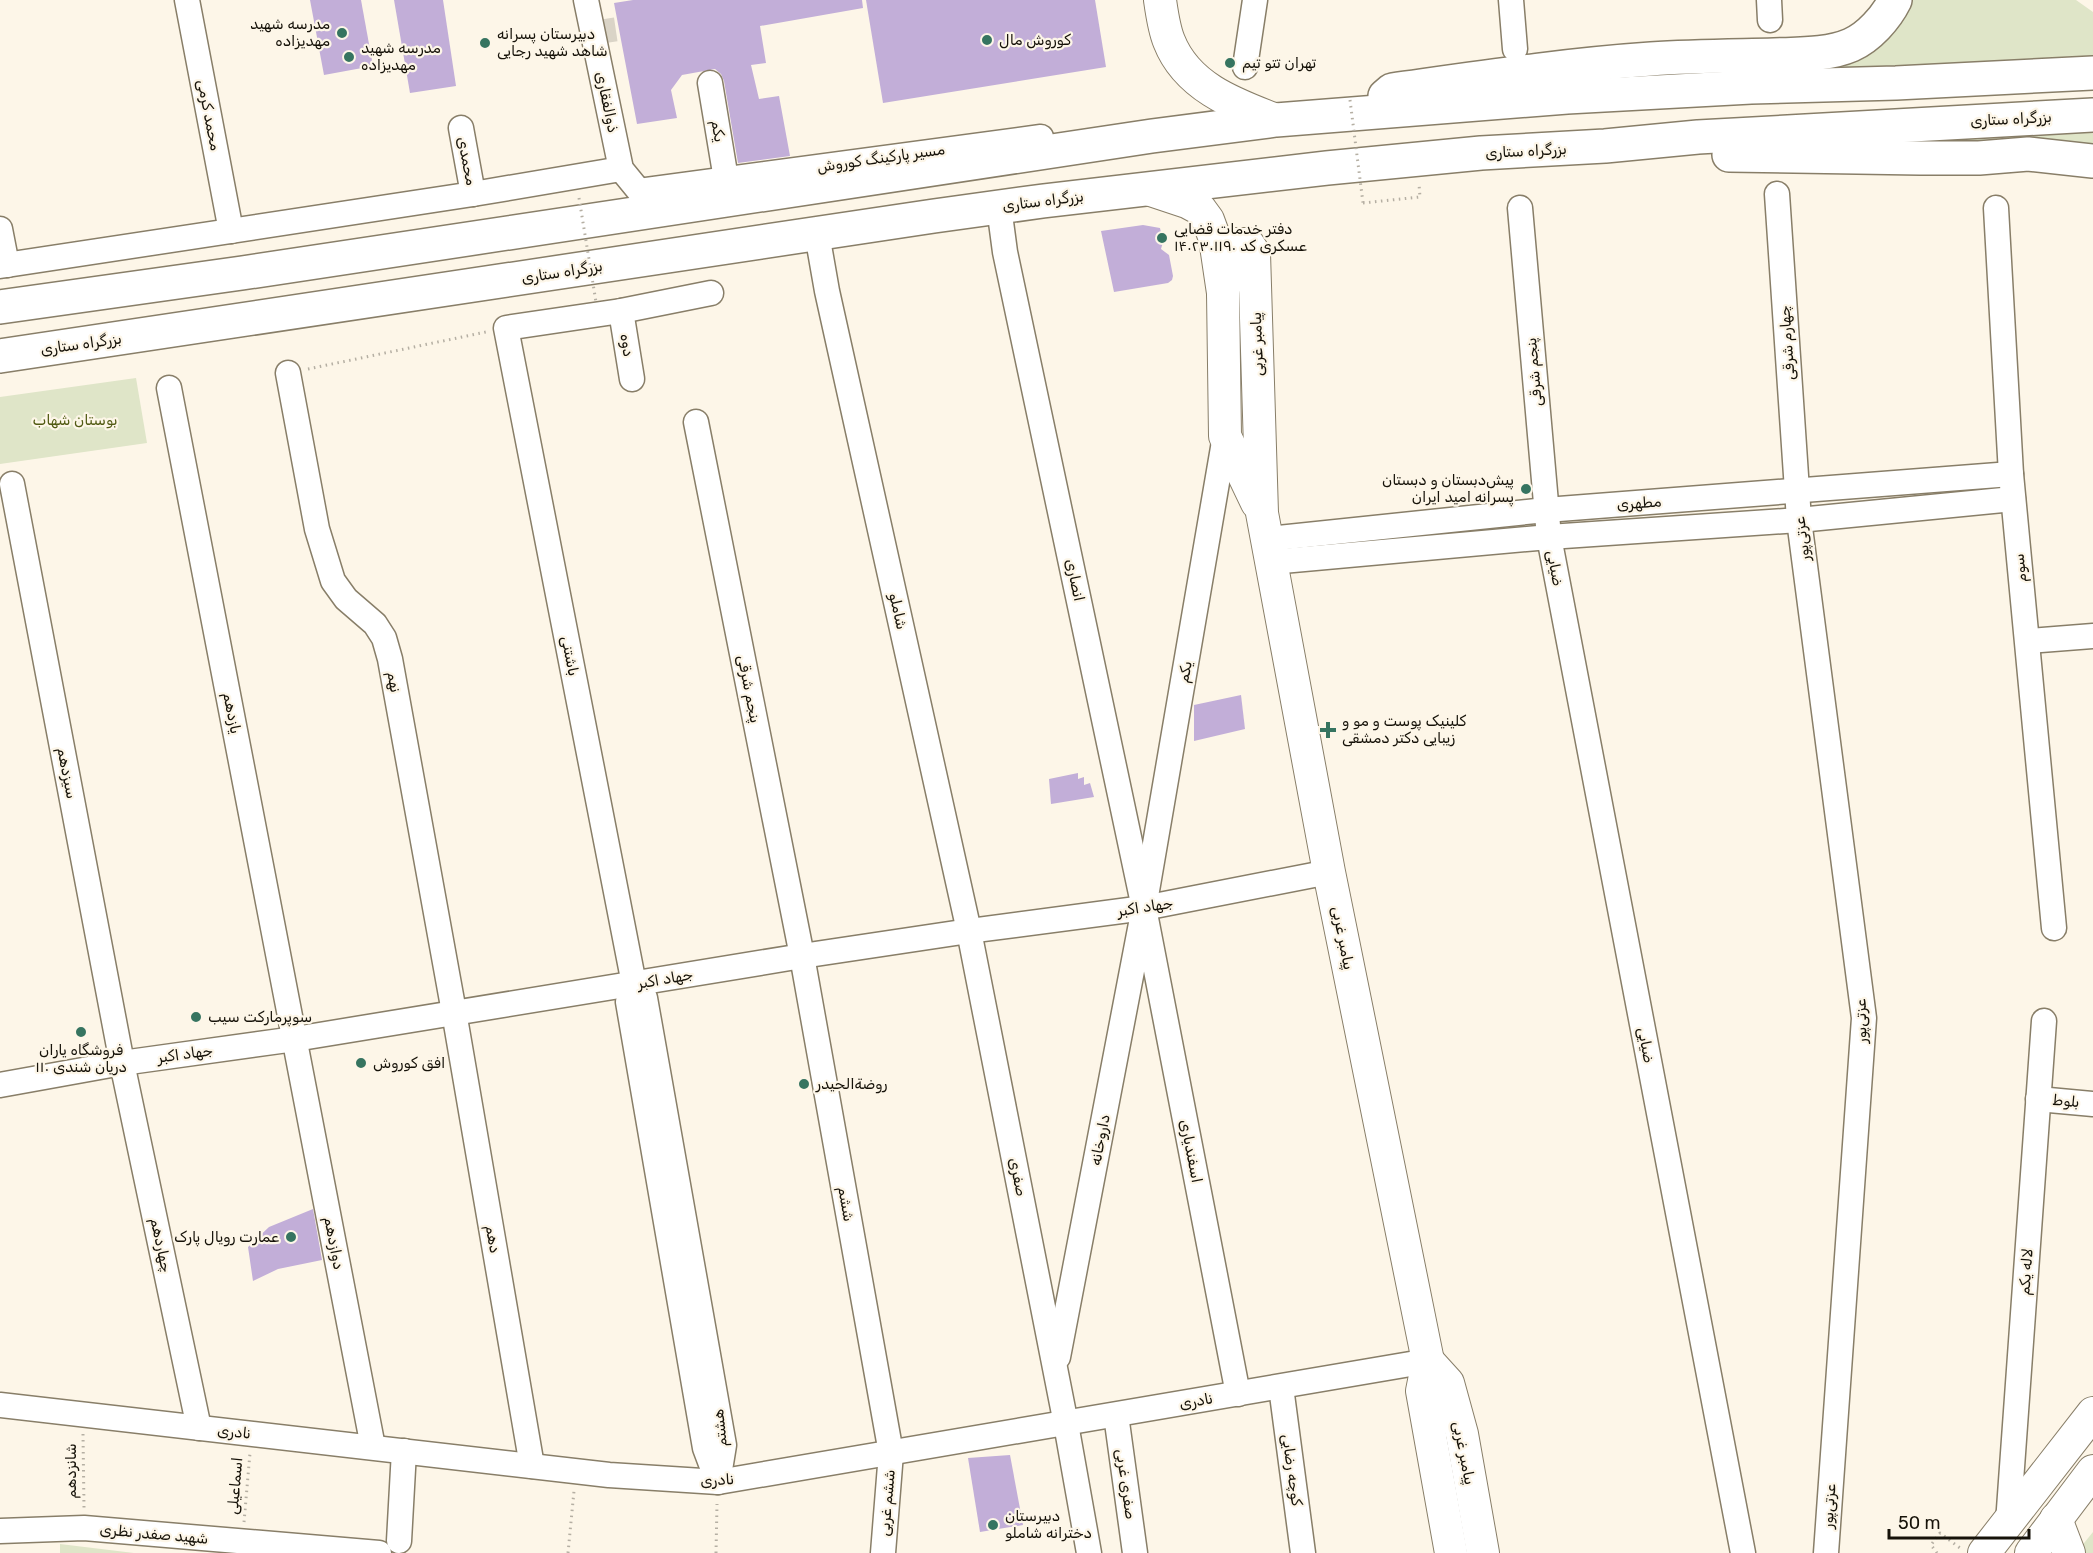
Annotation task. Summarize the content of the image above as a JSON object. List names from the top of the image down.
{
  "streets": {
    "highway": ["بزرگراه ستاری"],
    "main road": ["پیامبر غربی"],
    "street": [
      "ذوالفقاری",
      "محمد کرمی",
      "یکم",
      "مسیر پارکینگ کوروش",
      "محمدی",
      "چهارم شرقی",
      "دوه",
      "پنجم شرقی",
      "مطهری",
      "عزتی‌پور",
      "ضیایی",
      "سوم",
      "انصاری",
      "شاملو",
      "باشتنی",
      "نهم",
      "یازدهم",
      "سیزدهم",
      "جهاد اکبر",
      "بلوط",
      "داروخانه",
      "اسفندیاری",
      "صفری",
      "ششم",
      "دهم",
      "دوازدهم",
      "چهاردهم",
      "لاله یکم",
      "نادری",
      "هشتم",
      "کوچه رضایی",
      "صفری غربی",
      "ششم غربی",
      "شهید صفدر نظری"
    ],
    "path": ["شانزدهم", "اسماعیلی"]
  },
  "crossings": [
    ["ذوالفقاری", "مسیر پارکینگ کوروش"],
    ["بزرگراه ستاری", "پیامبر غربی"],
    ["بزرگراه ستاری", "انصاری"],
    ["بزرگراه ستاری", "شاملو"],
    ["یکم", "مسیر پارکینگ کوروش"],
    ["یکم", "پیامبر غربی"],
    ["یکم", "انصاری"],
    ["یکم", "جهاد اکبر"],
    ["یکم", "داروخانه"],
    ["یکم", "اسفندیاری"],
    ["چهارم شرقی", "مطهری"],
    ["چهارم شرقی", "عزتی‌پور"],
    ["پیامبر غربی", "مطهری"],
    ["پیامبر غربی", "جهاد اکبر"],
    ["پیامبر غربی", "نادری"],
    ["پنجم شرقی", "مطهری"],
    ["پنجم شرقی", "ضیایی"],
    ["پنجم شرقی", "جهاد اکبر"],
    ["پنجم شرقی", "ششم"],
    ["مطهری", "عزتی‌پور"],
    ["مطهری", "ضیایی"],
    ["مطهری", "سوم"],
    ["انصاری", "جهاد اکبر"],
    ["انصاری", "داروخانه"],
    ["انصاری", "اسفندیاری"],
    ["شاملو", "جهاد اکبر"],
    ["شاملو", "صفری"],
    ["باشتنی", "جهاد اکبر"],
    ["باشتنی", "هشتم"],
    ["نهم", "جهاد اکبر"],
    ["نهم", "دهم"],
    ["یازدهم", "جهاد اکبر"],
    ["یازدهم", "دوازدهم"],
    ["سیزدهم", "جهاد اکبر"],
    ["سیزدهم", "چهاردهم"],
    ["جهاد اکبر", "داروخانه"],
    ["جهاد اکبر", "اسفندیاری"],
    ["جهاد اکبر", "صفری"],
    ["جهاد اکبر", "ششم"],
    ["جهاد اکبر", "دهم"],
    ["جهاد اکبر", "دوازدهم"],
    ["جهاد اکبر", "چهاردهم"],
    ["جهاد اکبر", "هشتم"],
    ["بلوط", "لاله یکم"],
    ["داروخانه", "اسفندیاری"],
    ["داروخانه", "صفری"],
    ["اسفندیاری", "نادری"],
    ["صفری", "نادری"],
    ["ششم", "نادری"],
    ["ششم", "ششم غربی"],
    ["دهم", "نادری"],
    ["دوازدهم", "نادری"],
    ["چهاردهم", "نادری"],
    ["نادری", "هشتم"],
    ["نادری", "کوچه رضایی"],
    ["نادری", "شانزدهم"],
    ["نادری", "صفری غربی"],
    ["نادری", "اسماعیلی"],
    ["نادری", "ششم غربی"],
    ["شانزدهم", "شهید صفدر نظری"],
    ["اسماعیلی", "شهید صفدر نظری"]
  ],
  "parks": ["بوستان شهاب"],
  "places": {
    "other": [
      "مدرسه شهید مهدیزاده",
      "کوروش مال",
      "دبیرستان پسرانه شاهد شهید رجایی",
      "مدرسه شهيد مهديزاده",
      "تهران تتو تیم",
      "دفتر خدمات قضایی عسکری کد ۱۴۰۲۳۰۱۱۹۰",
      "پیش‌دبستان و دبستان پسرانه امید ایران",
      "سوپرمارکت سیب",
      "فروشگاه یاران دریان شندی ۱۱۰",
      "افق کوروش",
      "روضةالحیدر",
      "عمارت رویال پارک",
      "دبیرستان دخترانه شاملو"
    ],
    "health": ["کلینیک پوست و مو و زیبایی دکتر دمشقی"]
  },
  "scale_bar": "50 m"
}
